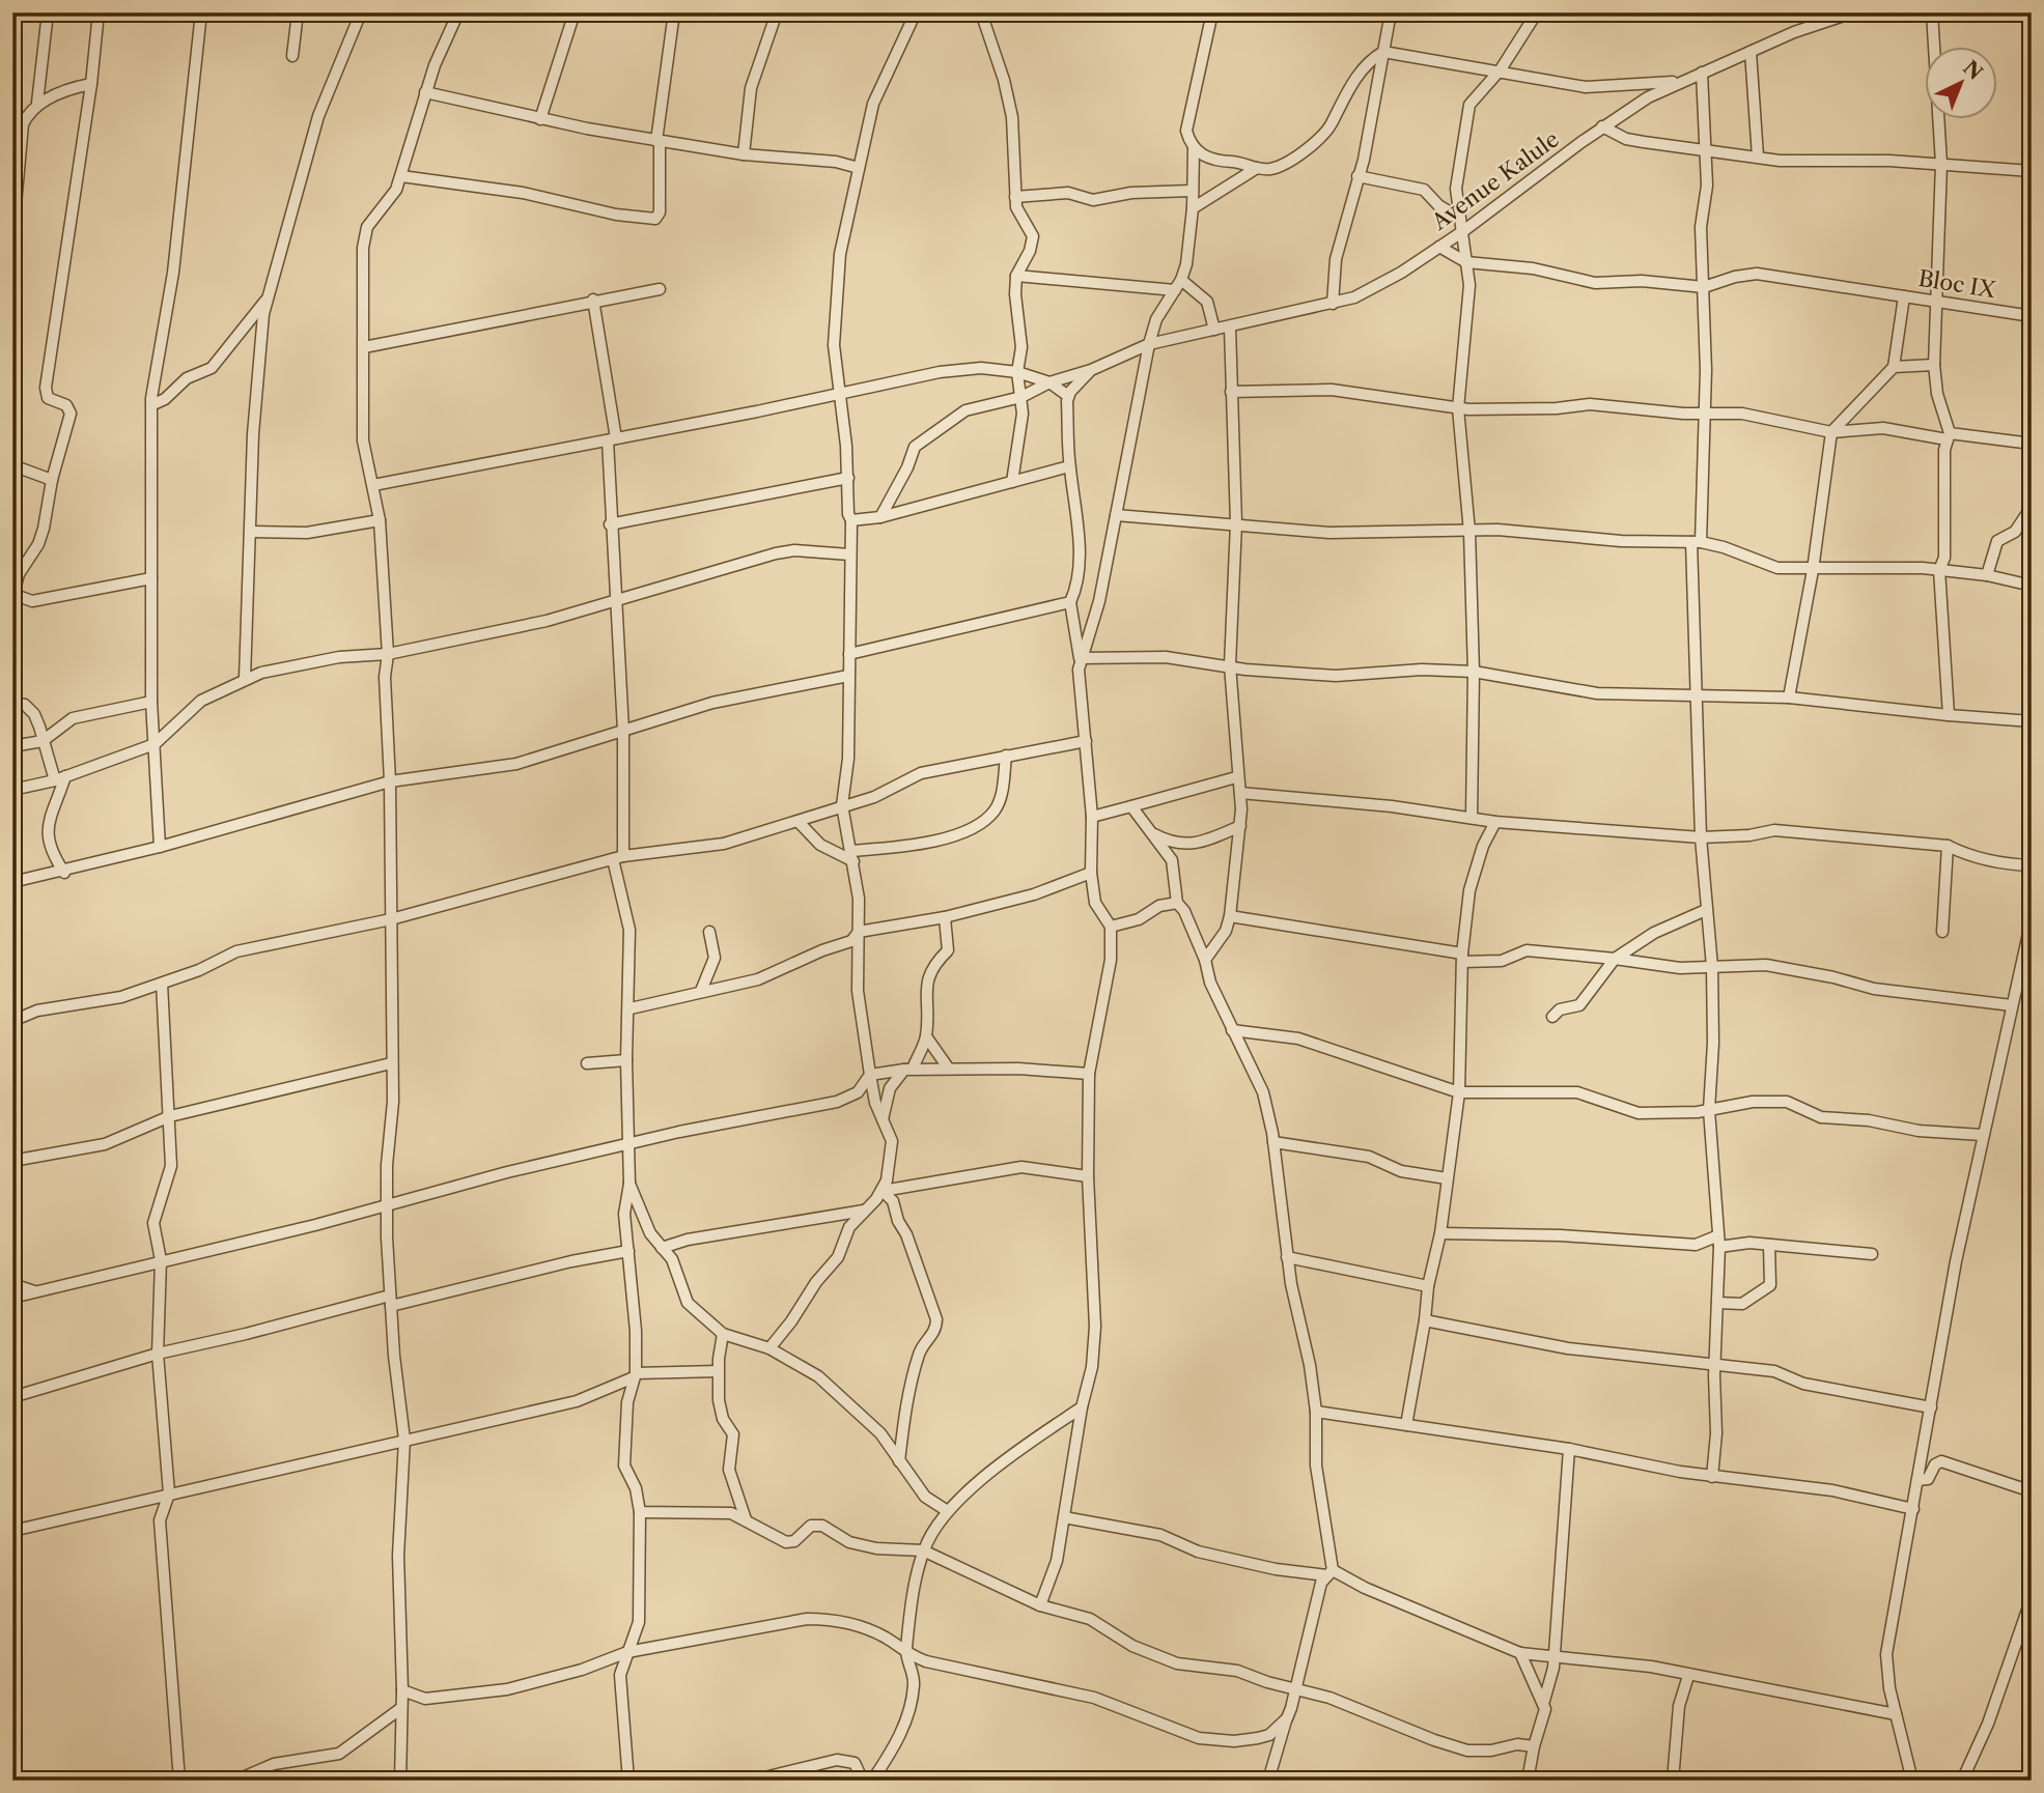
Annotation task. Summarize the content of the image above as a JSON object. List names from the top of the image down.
{
  "streets": {
    "street": ["Avenue Kalule", "Bloc IX"]
  },
  "north": "top right"
}
